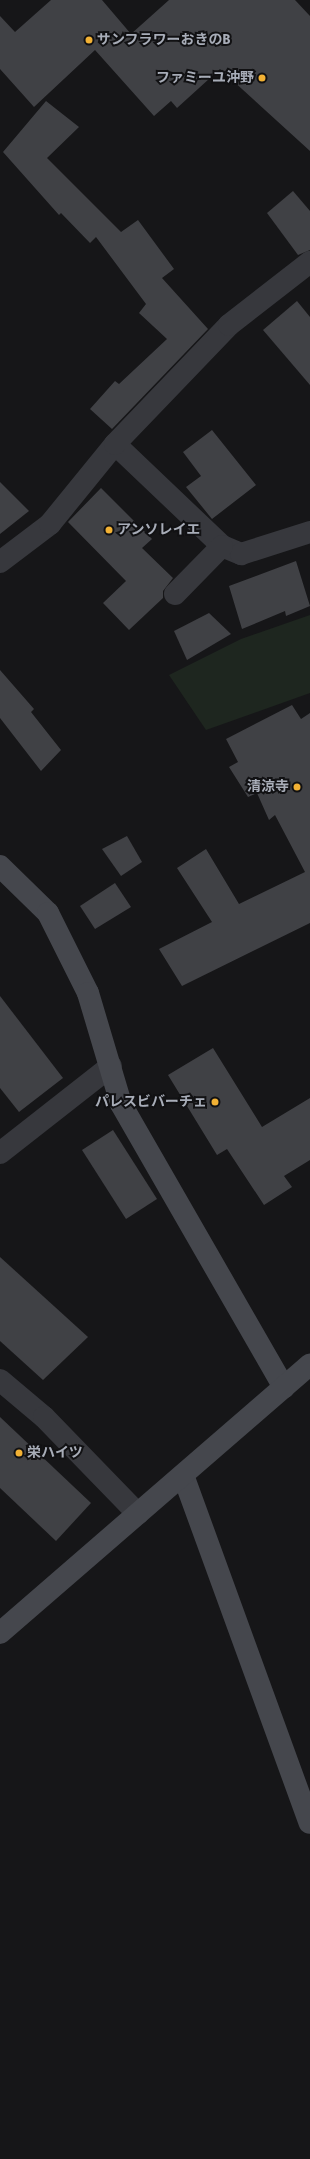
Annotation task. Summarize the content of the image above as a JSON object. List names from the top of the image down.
{
  "places": [
    "サンフラワーおきのB",
    "ファミーユ沖野",
    "アンソレイエ",
    "清涼寺",
    "パレスビバーチェ",
    "栄ハイツ"
  ]
}
